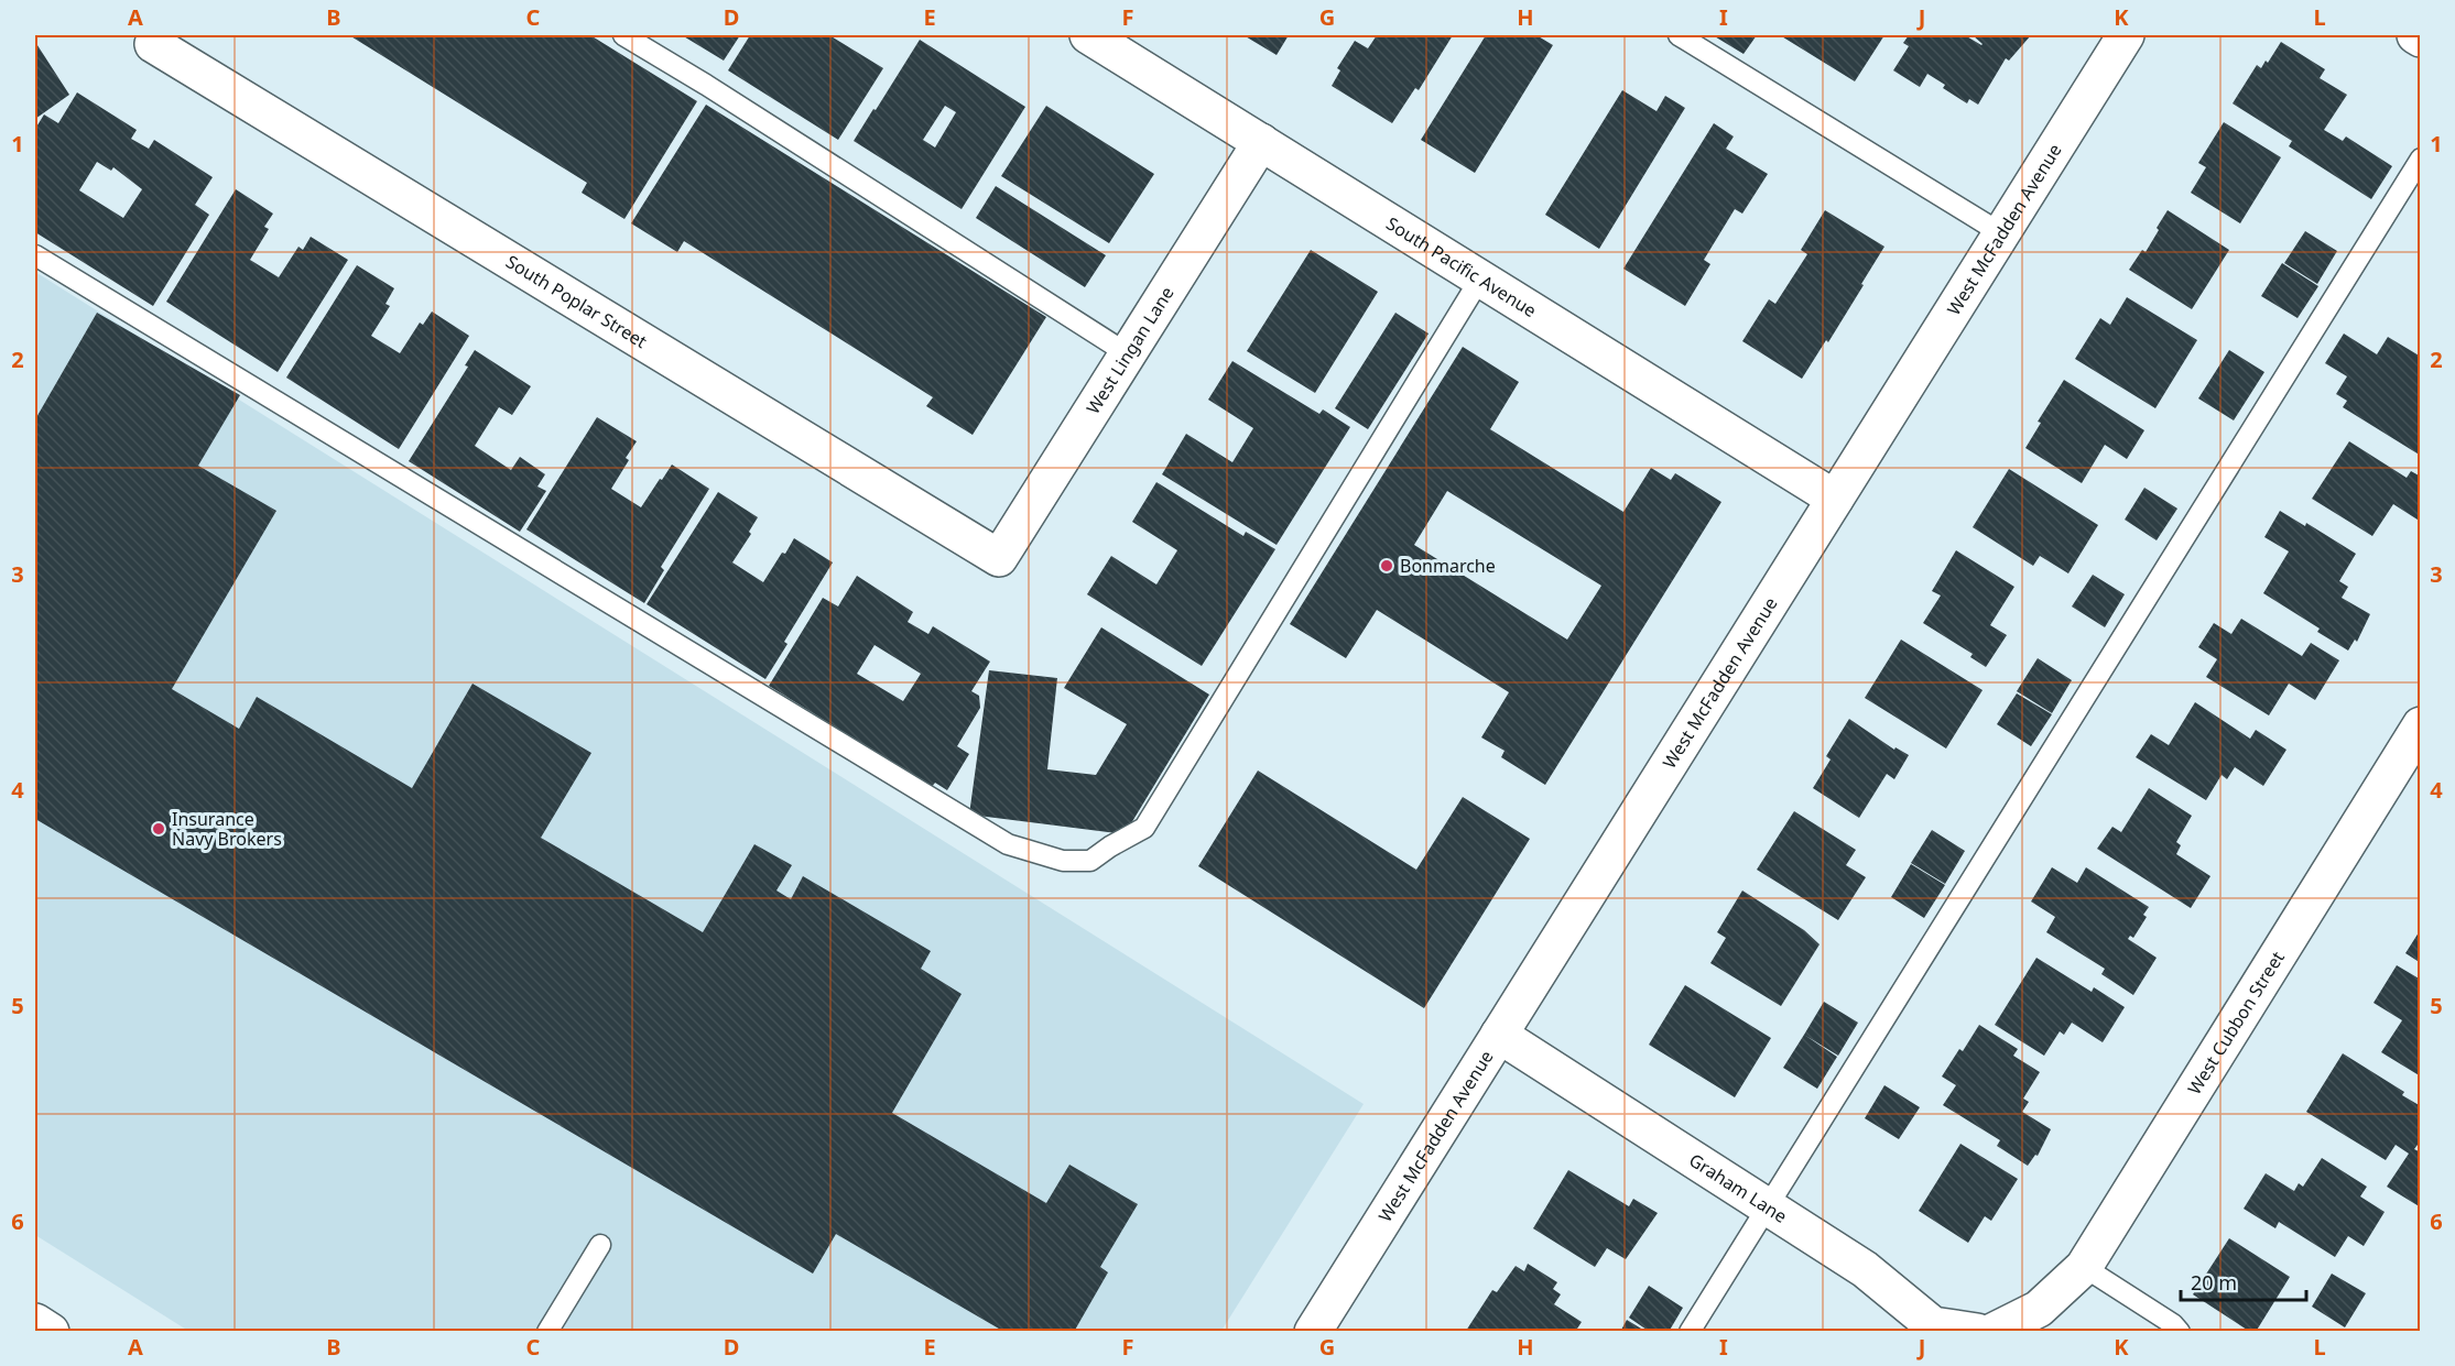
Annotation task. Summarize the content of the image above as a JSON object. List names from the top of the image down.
{
  "streets": {
    "street": [
      "West McFadden Avenue",
      "South Pacific Avenue",
      "South Poplar Street",
      "West Lingan Lane",
      "West Cubbon Street",
      "Graham Lane"
    ]
  },
  "crossings": [
    ["West McFadden Avenue", "South Pacific Avenue"],
    ["West McFadden Avenue", "Graham Lane"],
    ["South Pacific Avenue", "West Lingan Lane"],
    ["South Poplar Street", "West Lingan Lane"]
  ],
  "places": ["Bonmarche", "Insurance Navy Brokers"],
  "scale_bar": "20 m",
  "grid": {
    "columns": [
      "A",
      "B",
      "C",
      "D",
      "E",
      "F",
      "G",
      "H",
      "I",
      "J",
      "K",
      "L"
    ],
    "rows": [
      "1",
      "2",
      "3",
      "4",
      "5",
      "6"
    ]
  }
}
